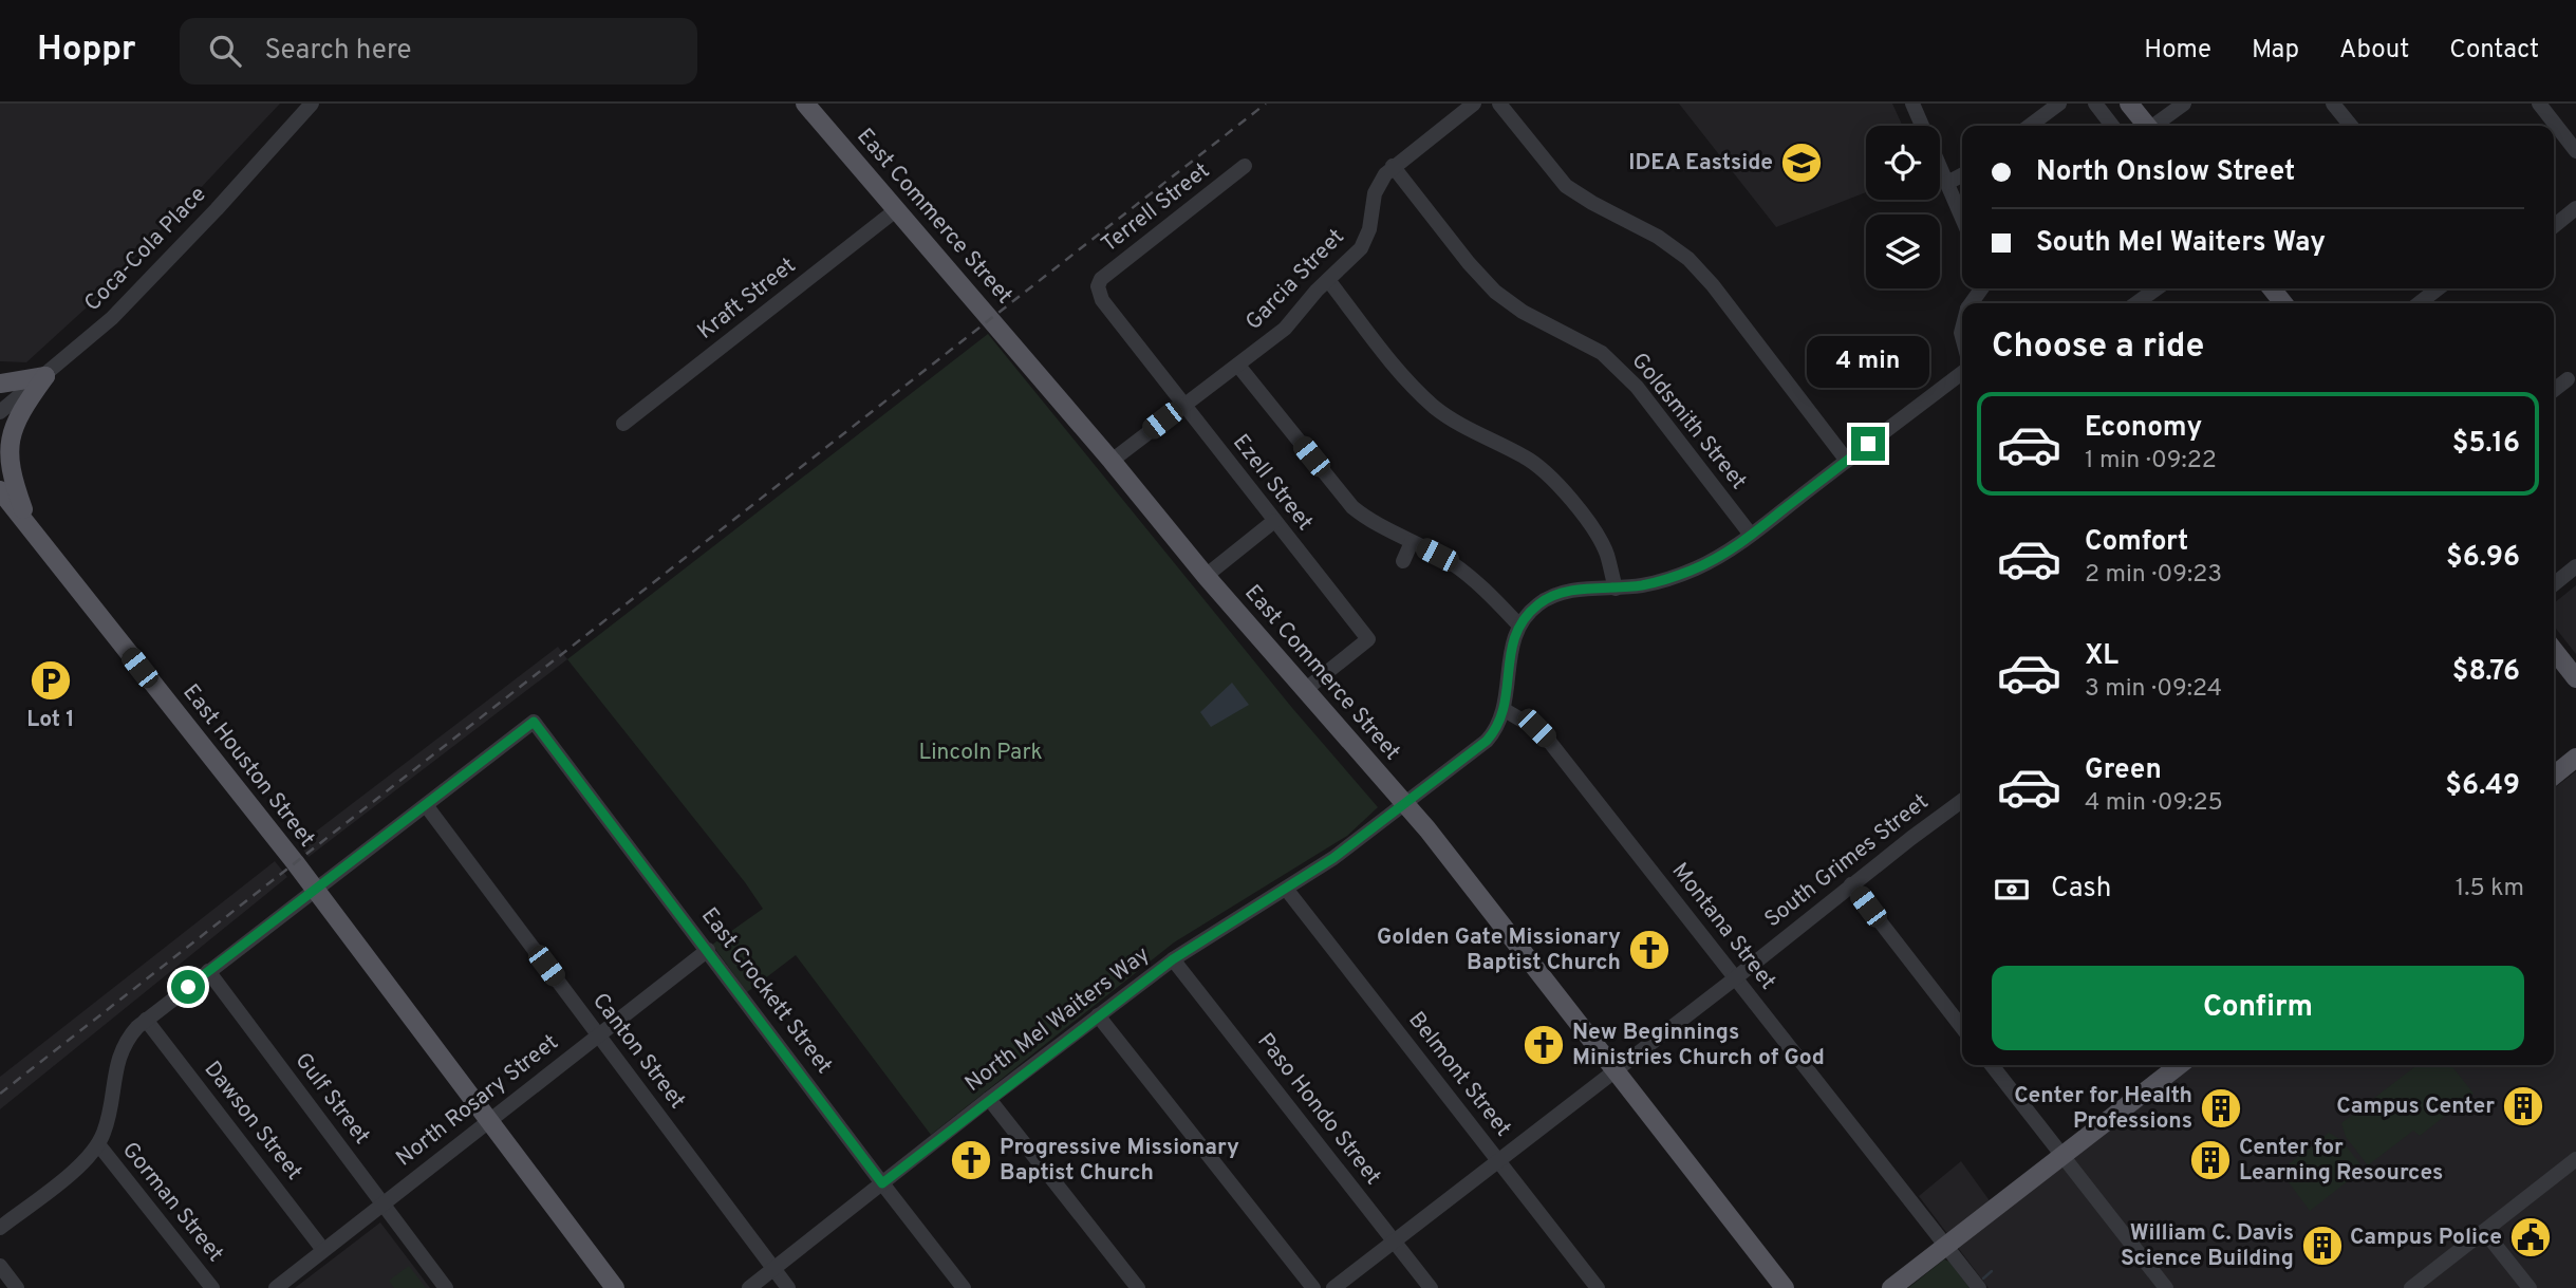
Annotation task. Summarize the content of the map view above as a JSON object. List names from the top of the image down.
{
  "streets": {
    "main road": ["East Commerce Street", "East Houston Street"],
    "street": [
      "Terrell Street",
      "Coca-Cola Place",
      "Garcia Street",
      "Kraft Street",
      "Goldsmith Street",
      "Ezell Street",
      "South Grimes Street",
      "Montana Street",
      "East Crockett Street",
      "North Mel Waiters Way",
      "Canton Street",
      "Belmont Street",
      "Gulf Street",
      "North Rosary Street",
      "Paso Hondo Street",
      "Dawson Street",
      "Gorman Street"
    ]
  },
  "crossings": [
    ["Terrell Street", "Ezell Street"],
    ["East Commerce Street", "Garcia Street"],
    ["East Commerce Street", "Kraft Street"],
    ["East Commerce Street", "Ezell Street"],
    ["East Commerce Street", "South Grimes Street"],
    ["East Commerce Street", "North Mel Waiters Way"],
    ["Garcia Street", "Goldsmith Street"],
    ["Garcia Street", "Ezell Street"],
    ["East Houston Street", "North Rosary Street"],
    ["South Grimes Street", "Montana Street"],
    ["South Grimes Street", "Belmont Street"],
    ["South Grimes Street", "Paso Hondo Street"],
    ["Montana Street", "North Mel Waiters Way"],
    ["East Crockett Street", "North Mel Waiters Way"],
    ["East Crockett Street", "Canton Street"],
    ["East Crockett Street", "North Rosary Street"],
    ["North Mel Waiters Way", "Canton Street"],
    ["North Mel Waiters Way", "Belmont Street"],
    ["North Mel Waiters Way", "Paso Hondo Street"],
    ["Canton Street", "North Rosary Street"],
    ["Gulf Street", "North Rosary Street"],
    ["North Rosary Street", "Dawson Street"]
  ],
  "parks": ["Lincoln Park"],
  "places": {
    "school or university": ["IDEA Eastside"],
    "parking": ["Lot 1"],
    "church": ["Golden Gate Missionary Baptist Church", "New Beginnings Ministries Church of God", "Progressive Missionary Baptist Church"],
    "building": [
      "Campus Center",
      "Center for Health Professions",
      "Center for Learning Resources",
      "William C. Davis Science Building"
    ],
    "public building": ["Campus Police"]
  },
  "page": {
    "header": "Hoppr",
    "search": "Search here",
    "nav": [
      "Home",
      "Map",
      "About",
      "Contact"
    ],
    "banner": ["North Onslow Street", "South Mel Waiters Way"],
    "heading": "Choose a ride",
    "bubble": "4 min",
    "list": [
      {
        "name": "Economy",
        "note": "1 min · 09:22",
        "value": "$5.16"
      },
      {
        "name": "Comfort",
        "note": "2 min · 09:23",
        "value": "$6.96"
      },
      {
        "name": "XL",
        "note": "3 min · 09:24",
        "value": "$8.76"
      },
      {
        "name": "Green",
        "note": "4 min · 09:25",
        "value": "$6.49"
      }
    ],
    "pay": ["Cash", "1.5 km"],
    "buttons": "Confirm"
  }
}
